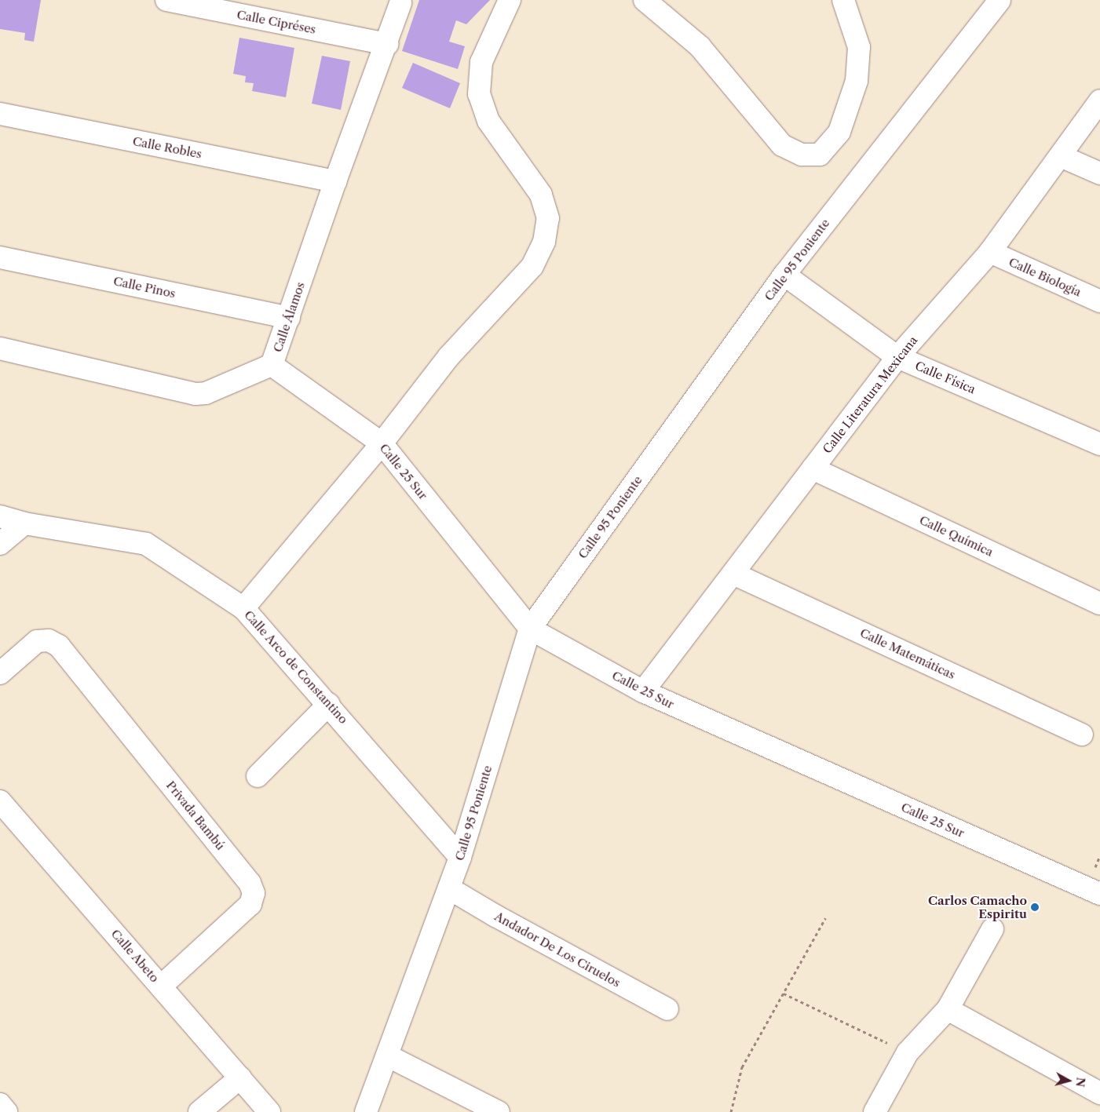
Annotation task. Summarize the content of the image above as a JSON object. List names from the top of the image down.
{
  "streets": {
    "street": [
      "Calle Cipréses",
      "Calle Robles",
      "Calle 95 Poniente",
      "Calle Biología",
      "Calle Pinos",
      "Calle Álamos",
      "Calle Física",
      "Calle Literatura Mexicana",
      "Calle 25 Sur",
      "Calle Química",
      "Calle Matemáticas",
      "Calle Arco de Constantino",
      "Privada Bambú",
      "Andador De Los Ciruelos",
      "Calle Abeto"
    ]
  },
  "crossings": [
    ["Calle Cipréses", "Calle Álamos"],
    ["Calle Robles", "Calle Álamos"],
    ["Calle 95 Poniente", "Calle Física"],
    ["Calle 95 Poniente", "Calle 25 Sur"],
    ["Calle 95 Poniente", "Calle Arco de Constantino"],
    ["Calle 95 Poniente", "Andador De Los Ciruelos"],
    ["Calle Biología", "Calle Literatura Mexicana"],
    ["Calle Pinos", "Calle Álamos"],
    ["Calle Álamos", "Calle 25 Sur"],
    ["Calle Física", "Calle Literatura Mexicana"],
    ["Calle Literatura Mexicana", "Calle 25 Sur"],
    ["Calle Literatura Mexicana", "Calle Química"],
    ["Calle Literatura Mexicana", "Calle Matemáticas"],
    ["Privada Bambú", "Calle Abeto"]
  ],
  "places": ["Carlos Camacho Espiritu"],
  "north": "right"
}
